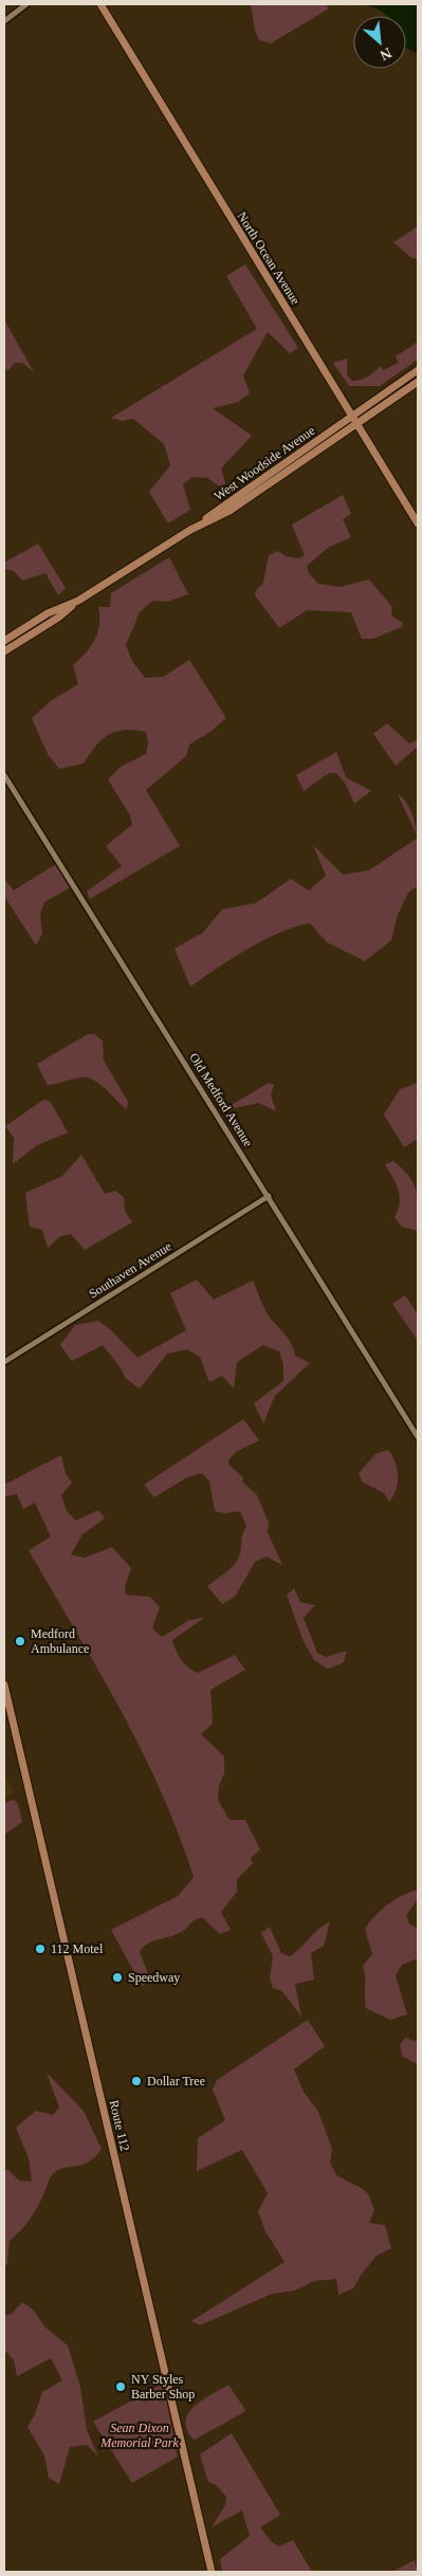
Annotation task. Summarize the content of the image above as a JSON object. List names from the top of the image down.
{
  "streets": {
    "main road": ["North Ocean Avenue", "West Woodside Avenue", "Route 112"],
    "street": ["Old Medford Avenue", "Southaven Avenue"]
  },
  "crossings": [
    ["North Ocean Avenue", "West Woodside Avenue"],
    ["Old Medford Avenue", "Southaven Avenue"]
  ],
  "parks": ["Sean Dixon Memorial Park"],
  "places": [
    "Medford Ambulance",
    "112 Motel",
    "Speedway",
    "Dollar Tree",
    "NY Styles Barber Shop"
  ],
  "north": "bottom right"
}
